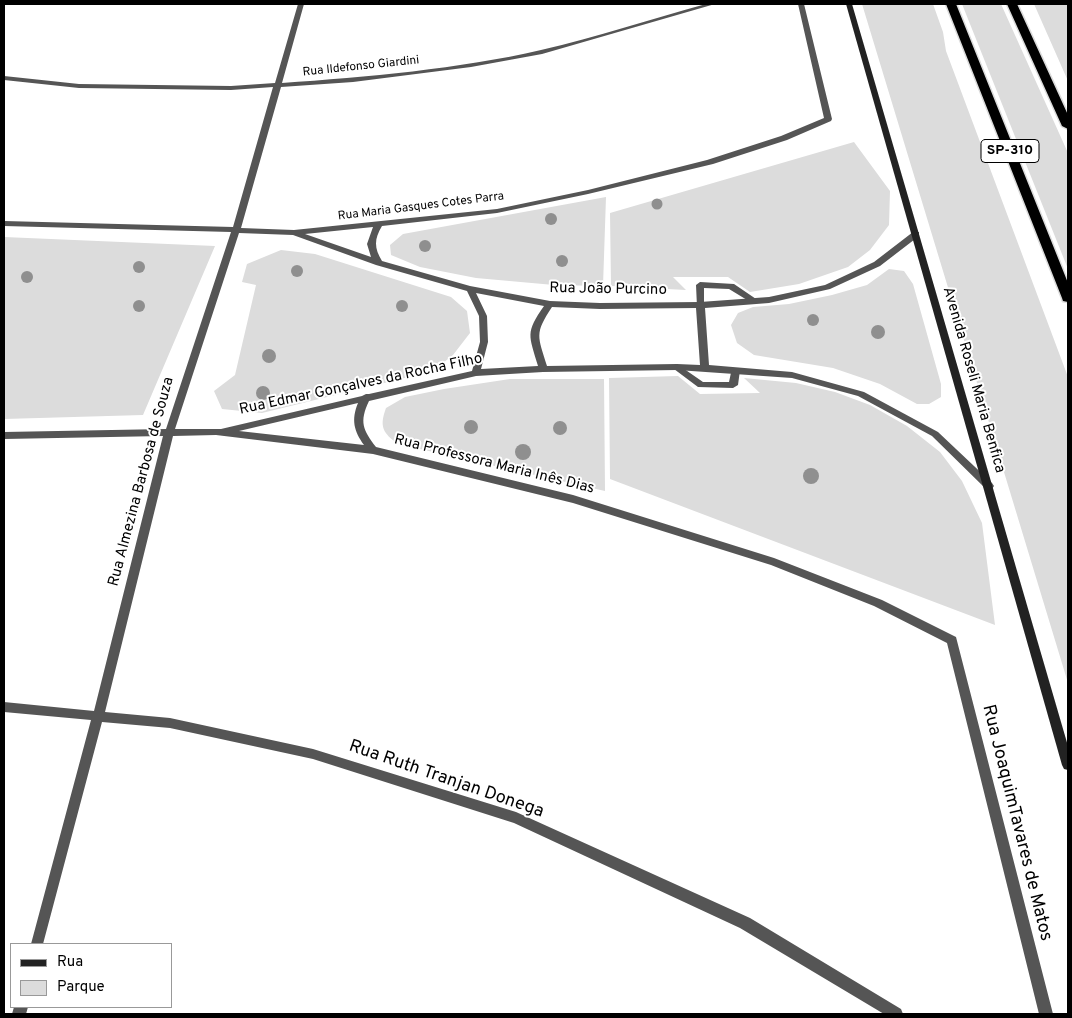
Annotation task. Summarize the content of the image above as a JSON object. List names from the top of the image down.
{
  "streets": {
    "highway": ["SP-310"],
    "main road": ["Avenida Roseli Maria Benfica"],
    "street": [
      "Rua Ildefonso Giardini",
      "Rua Maria Gasques Cotes Parra",
      "Rua João Purcino",
      "Rua Edmar Gonçalves da Rocha Filho",
      "Rua Professora Maria Inês Dias",
      "Rua Almezina Barbosa de Souza",
      "Rua Ruth Tranjan Donega",
      "Rua JoaquimTavares de Matos"
    ]
  },
  "crossings": [
    ["Rua Ildefonso Giardini", "Rua Almezina Barbosa de Souza"],
    ["Rua Maria Gasques Cotes Parra", "Rua João Purcino"],
    ["Rua Maria Gasques Cotes Parra", "Rua Almezina Barbosa de Souza"],
    ["Rua João Purcino", "Avenida Roseli Maria Benfica"],
    ["Avenida Roseli Maria Benfica", "Rua Edmar Gonçalves da Rocha Filho"],
    ["Rua Edmar Gonçalves da Rocha Filho", "Rua Professora Maria Inês Dias"],
    ["Rua Professora Maria Inês Dias", "Rua Almezina Barbosa de Souza"],
    ["Rua Professora Maria Inês Dias", "Rua JoaquimTavares de Matos"],
    ["Rua Almezina Barbosa de Souza", "Rua Ruth Tranjan Donega"]
  ],
  "legend": ["Rua", "Parque"]
}
